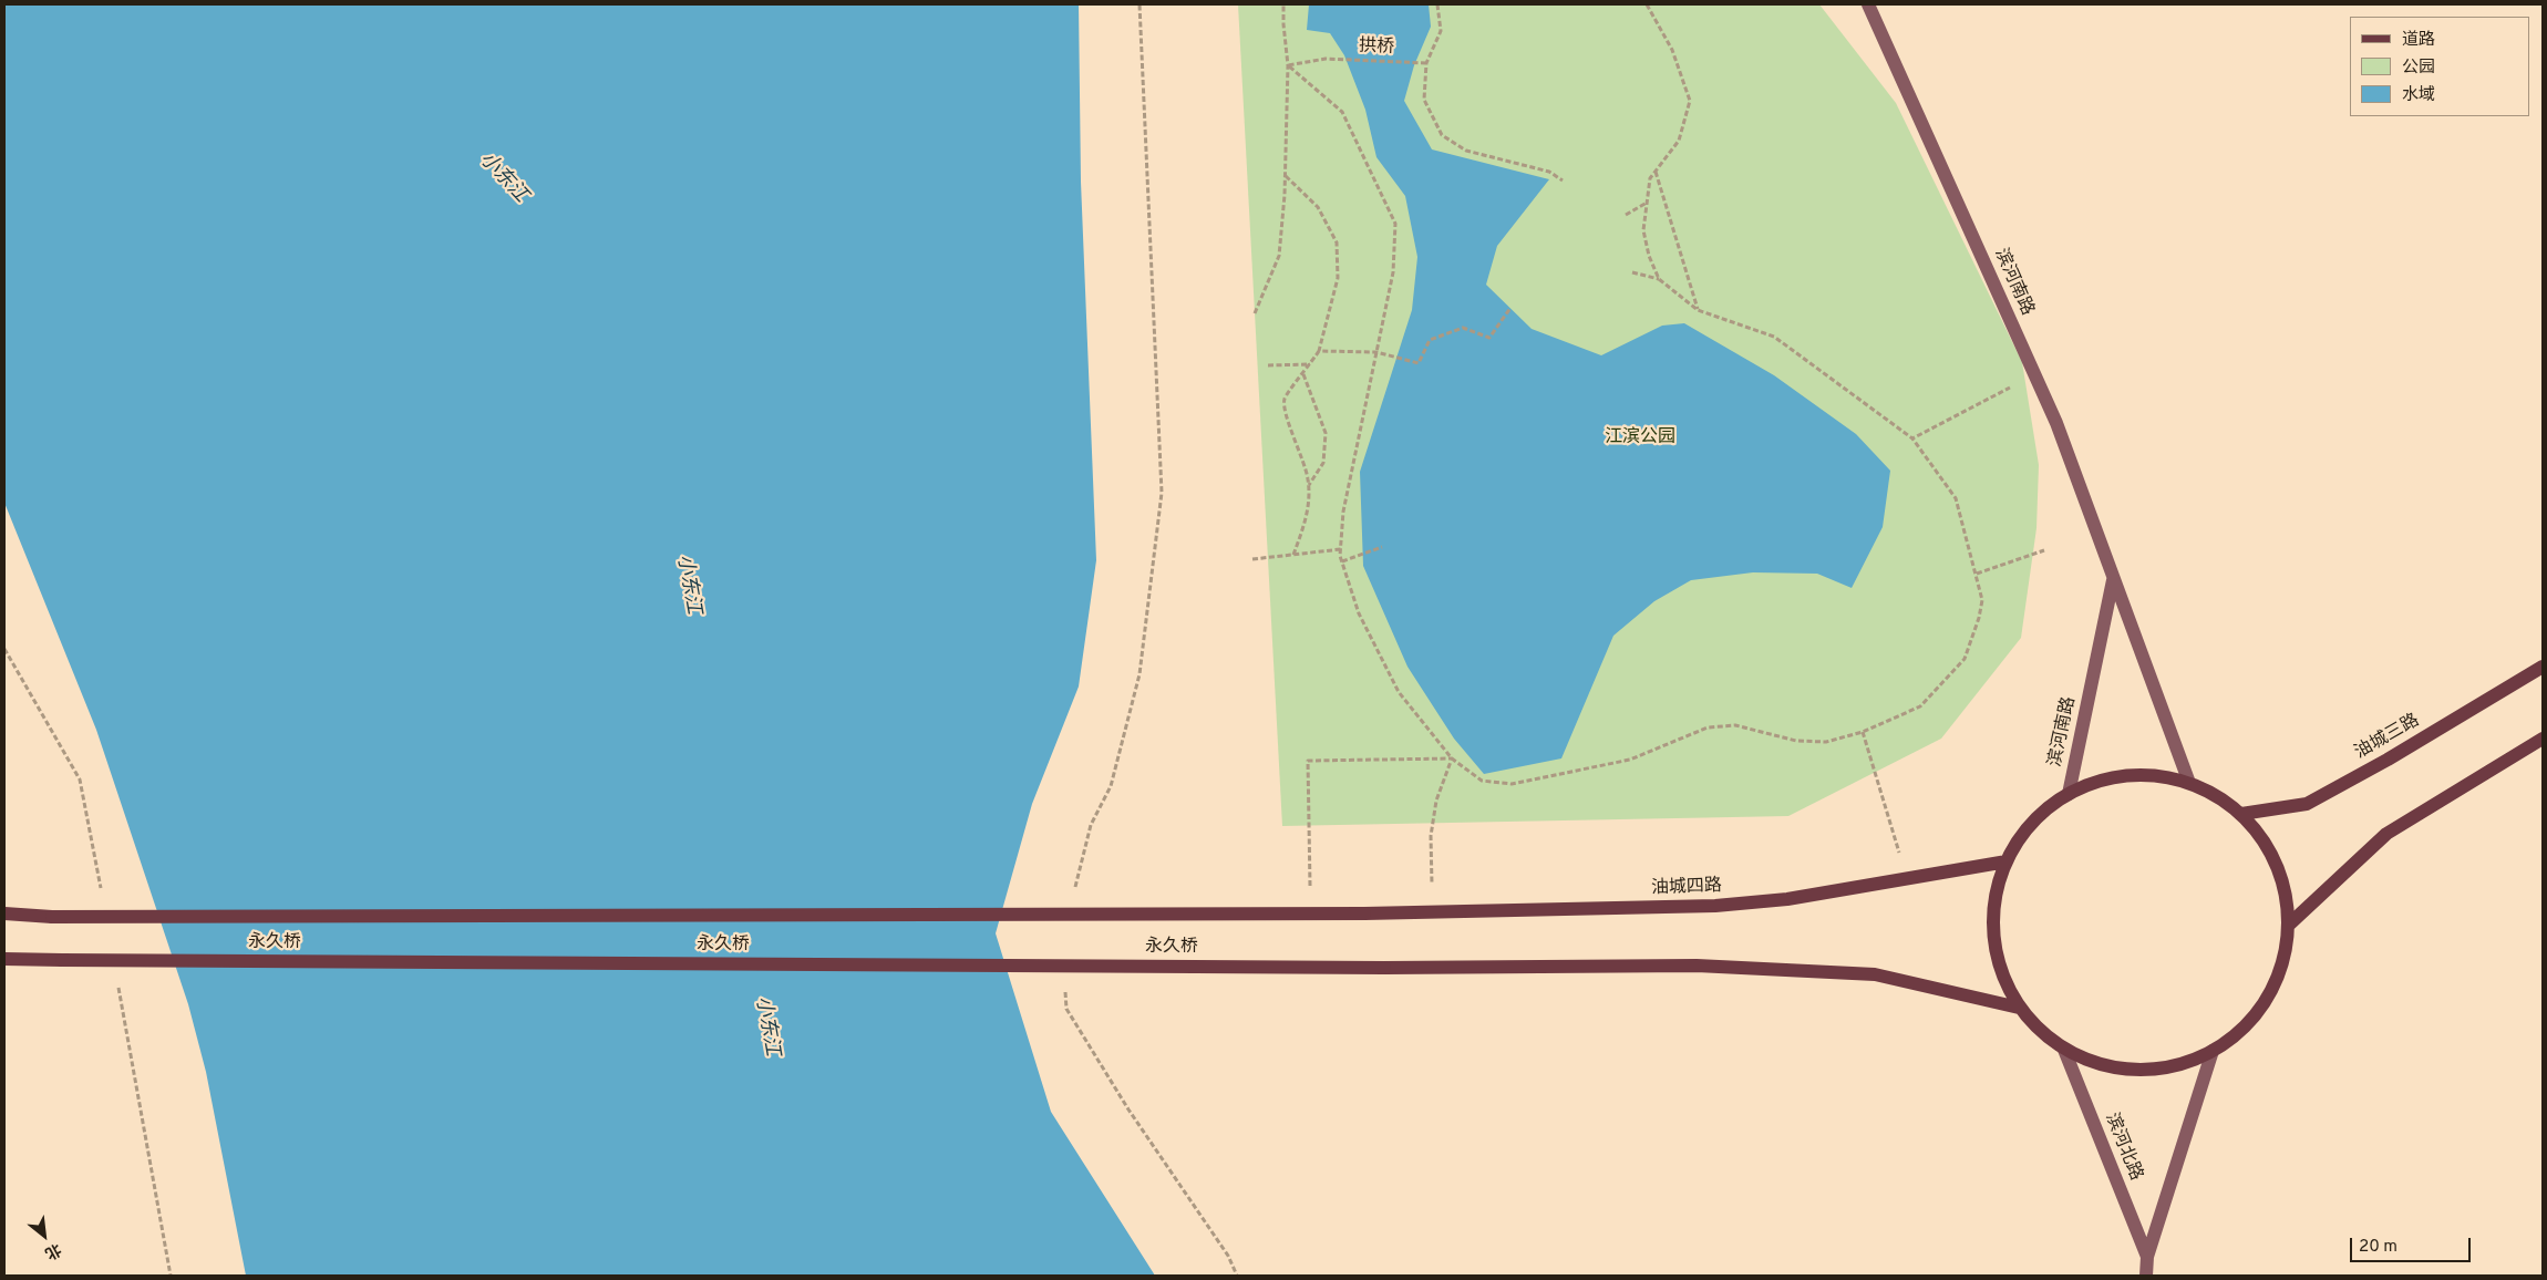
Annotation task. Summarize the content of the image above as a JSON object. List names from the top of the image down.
{
  "streets": {
    "main road": ["油城三路", "油城四路", "永久桥"],
    "street": ["滨河南路", "滨河北路"],
    "path": ["拱桥"]
  },
  "crossings": [
    ["油城四路", "永久桥"]
  ],
  "water": ["小东江"],
  "parks": ["江滨公园"],
  "legend": ["道路", "公园", "水域"],
  "scale_bar": "20 m",
  "north": "bottom right"
}
